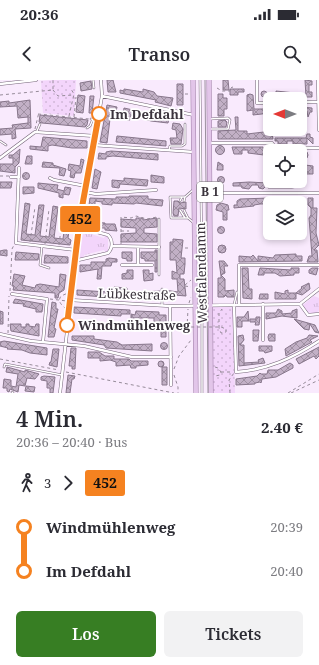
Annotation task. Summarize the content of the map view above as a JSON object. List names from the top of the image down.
{
  "streets": {
    "main road": ["B 1", "Westfalendamm"],
    "street": ["Lübkestraße"]
  },
  "crossings": [
    ["Westfalendamm", "Lübkestraße"]
  ],
  "places": ["Im Defdahl", "Windmühlenweg"],
  "lines": ["bus line 452"],
  "north": "left",
  "page": {
    "status": "20:36",
    "header": "Transo",
    "on_map": "452",
    "heading": ["4 Min.", "20:36 – 20:40 · Bus", "2.40 €"],
    "legs": ["3", "452"],
    "list": [
      {
        "name": "Windmühlenweg",
        "value": "20:39"
      },
      {
        "name": "Im Defdahl",
        "value": "20:40"
      }
    ],
    "buttons": ["Los", "Tickets"]
  }
}
